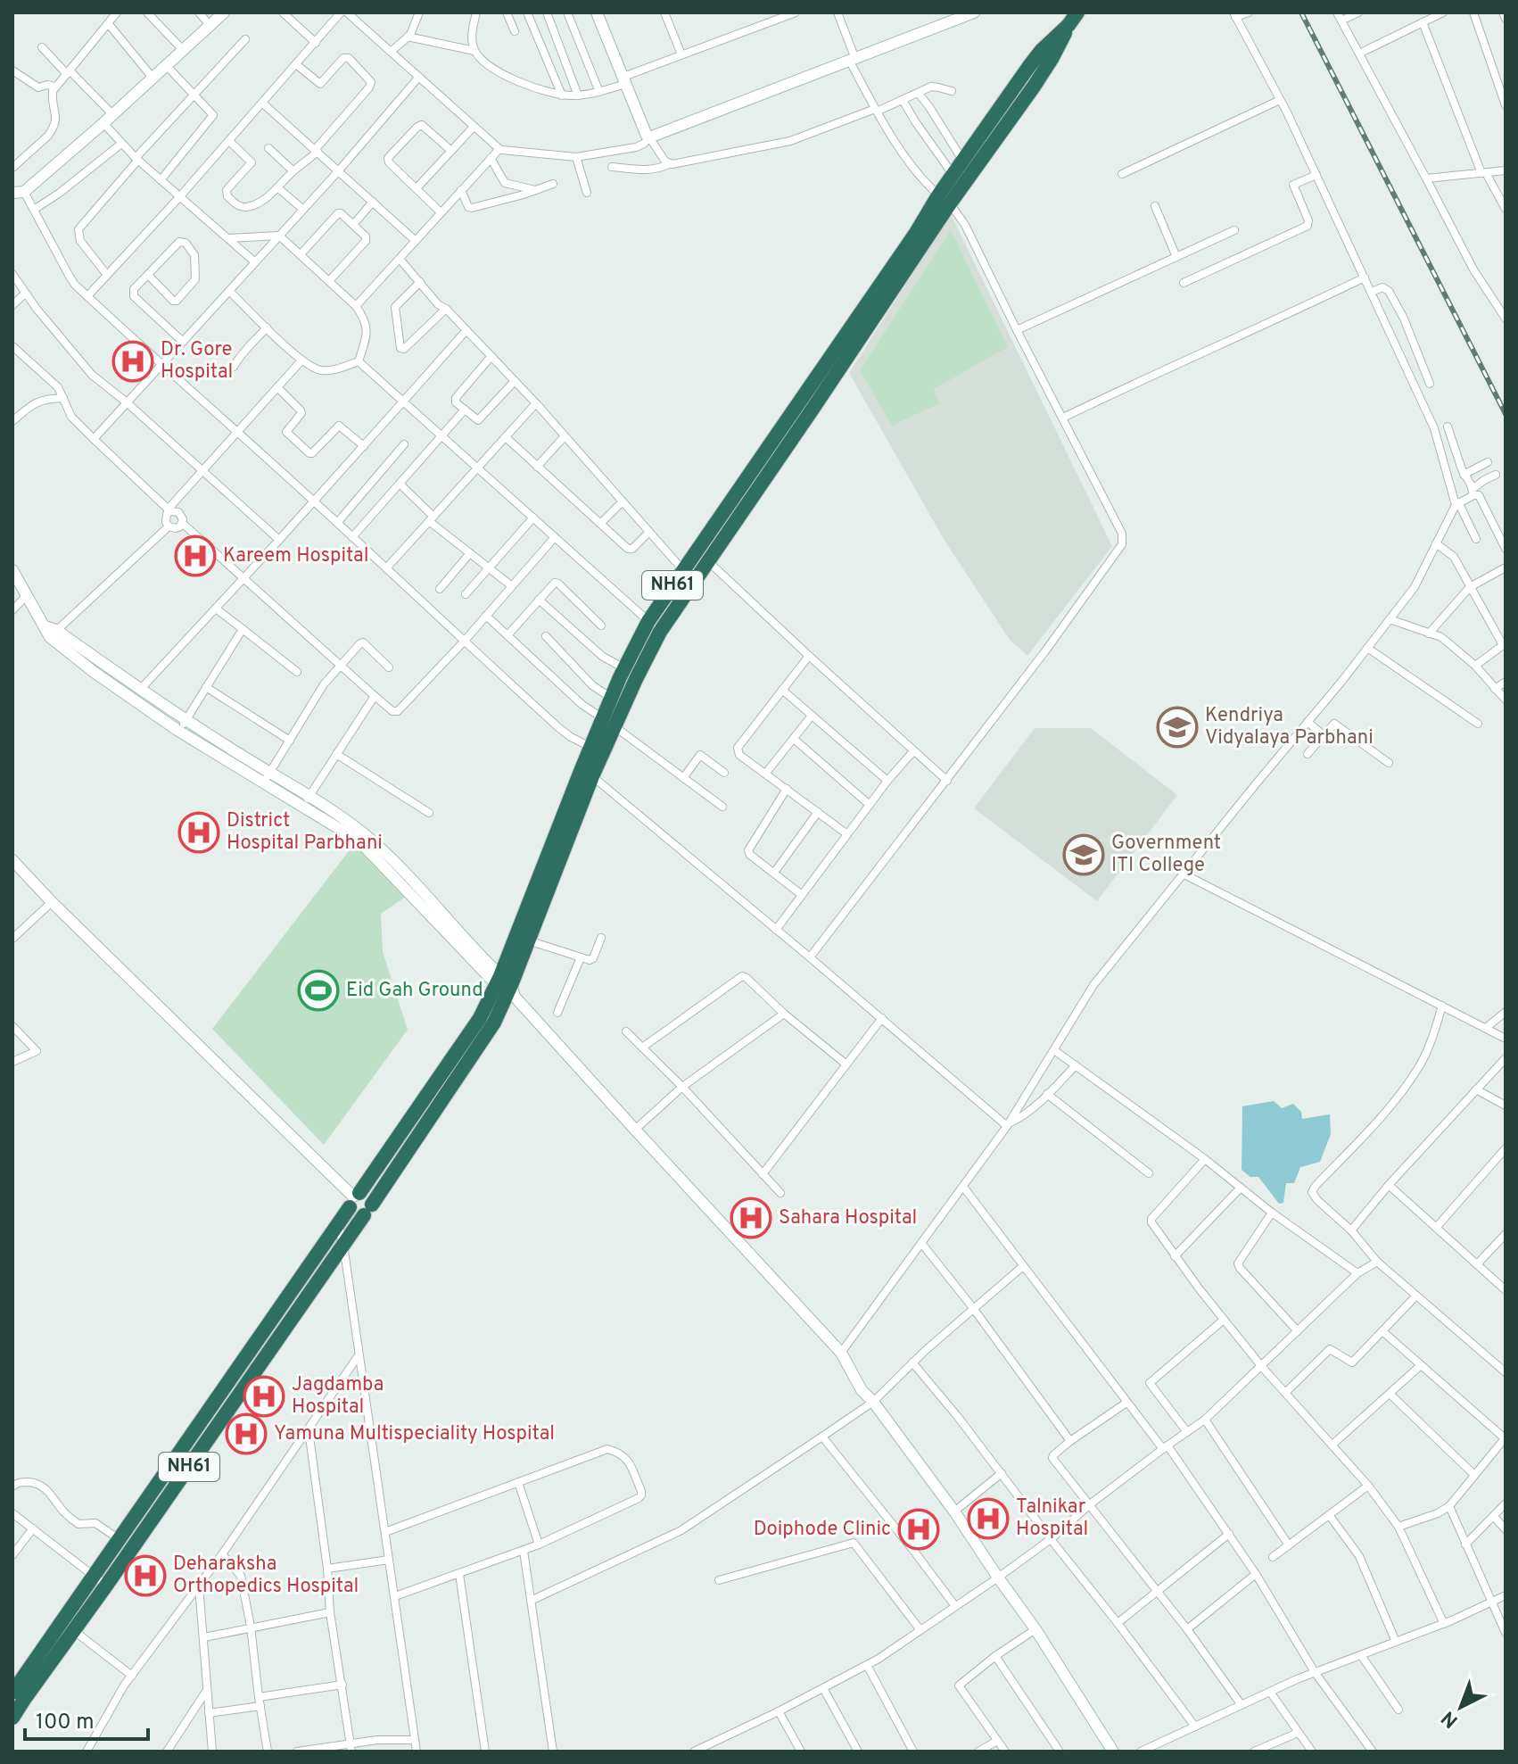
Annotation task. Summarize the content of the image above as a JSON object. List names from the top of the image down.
{
  "streets": {
    "highway": ["NH61"]
  },
  "places": {
    "hospital": [
      "Dr. Gore Hospital",
      "Kareem Hospital",
      "District Hospital Parbhani",
      "Sahara Hospital",
      "Jagdamba Hospital",
      "Yamuna Multispeciality Hospital",
      "Talnikar Hospital",
      "Doiphode Clinic",
      "Deharaksha Orthopedics Hospital"
    ],
    "school or university": ["Kendriya Vidyalaya Parbhani", "Government ITI College"],
    "sports": ["Eid Gah Ground"]
  },
  "scale_bar": "100 m",
  "north": "bottom left"
}
